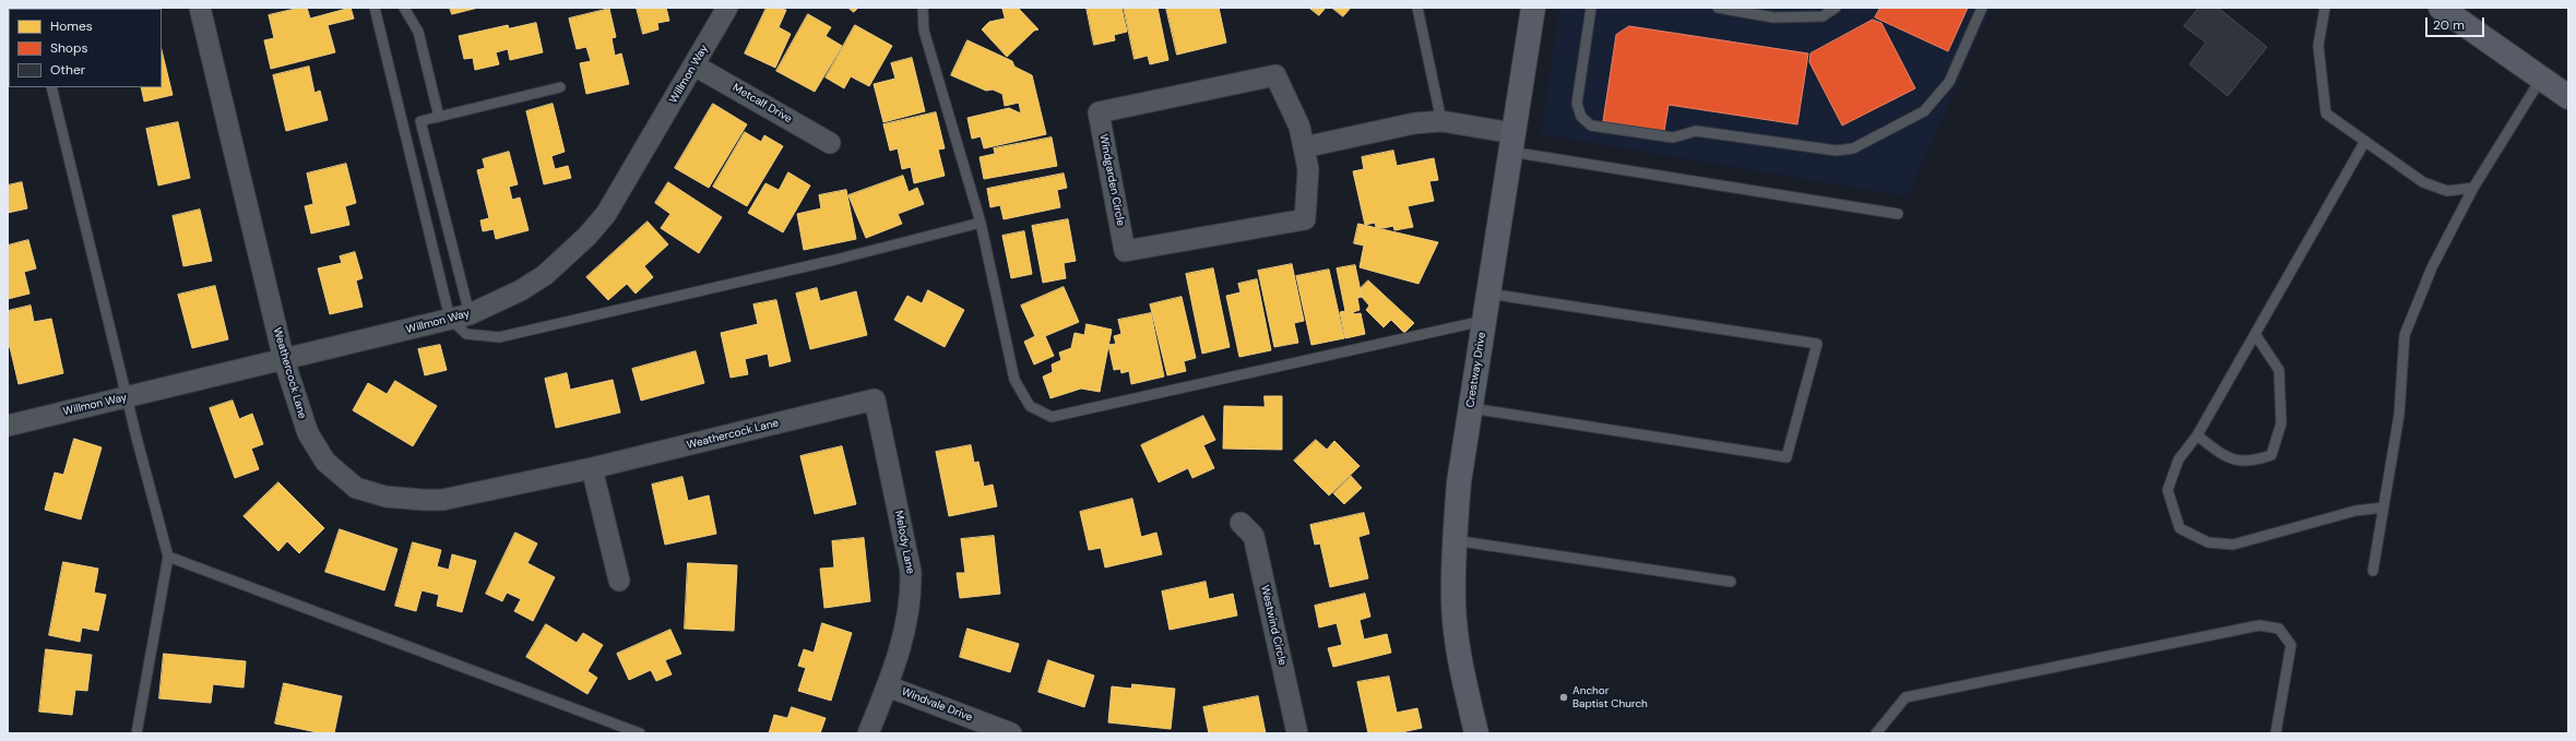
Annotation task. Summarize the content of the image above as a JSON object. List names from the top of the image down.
{
  "streets": {
    "main road": ["Crestway Drive"],
    "street": [
      "Willmon Way",
      "Metcalf Drive",
      "Windgarden Circle",
      "Weathercock Lane",
      "Melody Lane",
      "Westwind Circle",
      "Windvale Drive"
    ]
  },
  "crossings": [
    ["Willmon Way", "Metcalf Drive"],
    ["Willmon Way", "Weathercock Lane"],
    ["Weathercock Lane", "Melody Lane"],
    ["Melody Lane", "Windvale Drive"]
  ],
  "places": ["Anchor Baptist Church"],
  "legend": ["Homes", "Shops", "Other"],
  "scale_bar": "20 m"
}
